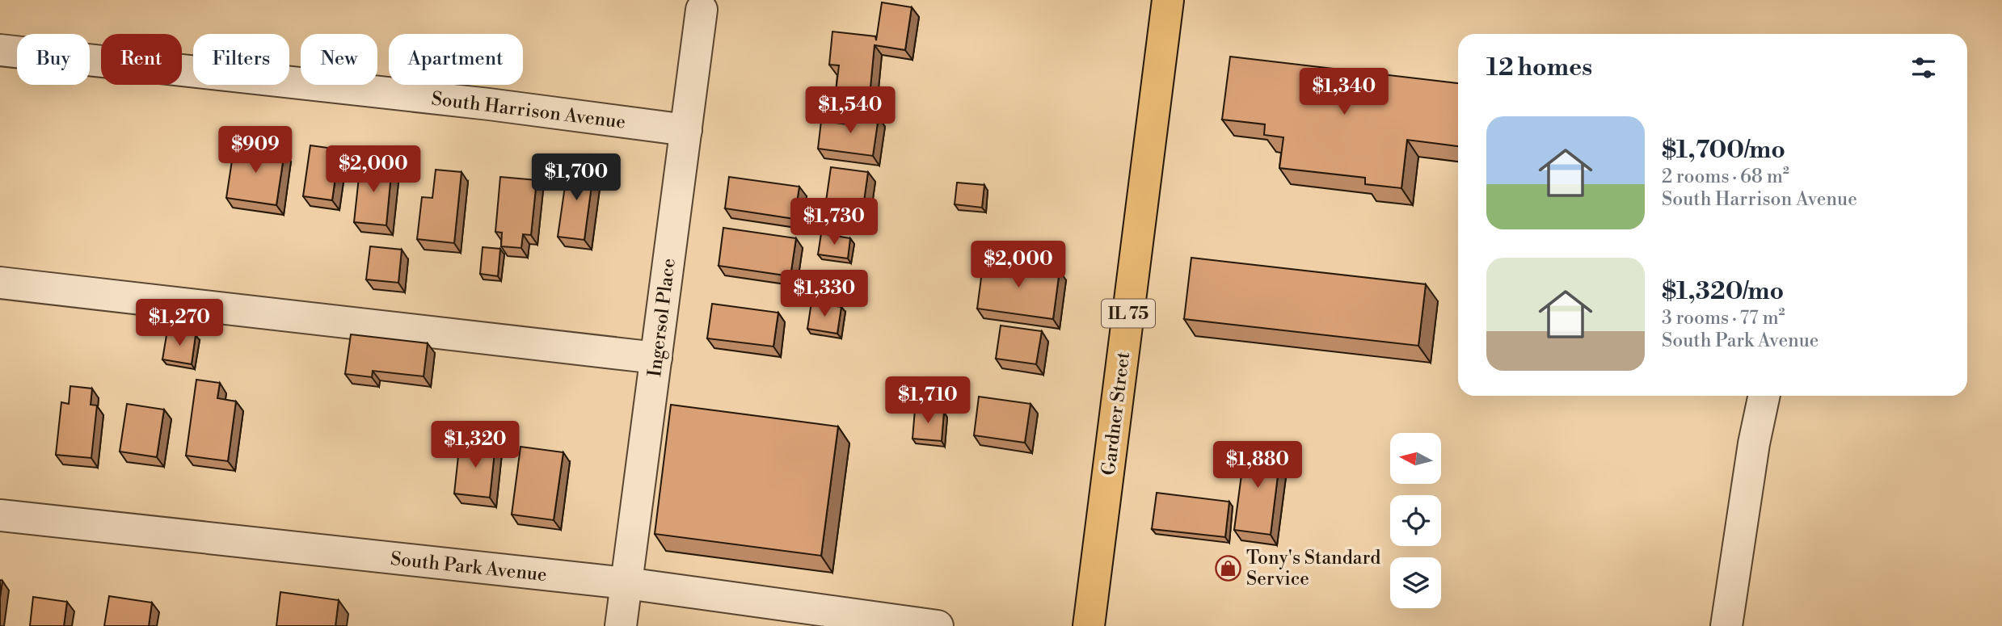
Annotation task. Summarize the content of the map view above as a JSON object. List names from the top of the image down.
{
  "streets": {
    "main road": ["IL 75", "Gardner Street"],
    "street": ["South Harrison Avenue", "Ingersol Place", "South Park Avenue"]
  },
  "crossings": [
    ["South Harrison Avenue", "Ingersol Place"],
    ["Ingersol Place", "South Park Avenue"]
  ],
  "places": {
    "shop": ["Tony's Standard Service"]
  },
  "north": "left",
  "page": {
    "chip": [
      "Buy",
      "Rent",
      "Filters",
      "New",
      "Apartment"
    ],
    "heading": "12 homes",
    "price": [
      "$1,340",
      "$1,540",
      "$909",
      "$2,000",
      "$1,700",
      "$1,730",
      "$2,000",
      "$1,330",
      "$1,270",
      "$1,710",
      "$1,320",
      "$1,880"
    ],
    "list": [
      {
        "name": "$1,700/mo",
        "note": "2 rooms · 68 m² · South Harrison Avenue"
      },
      {
        "name": "$1,320/mo",
        "note": "3 rooms · 77 m² · South Park Avenue"
      }
    ]
  }
}
